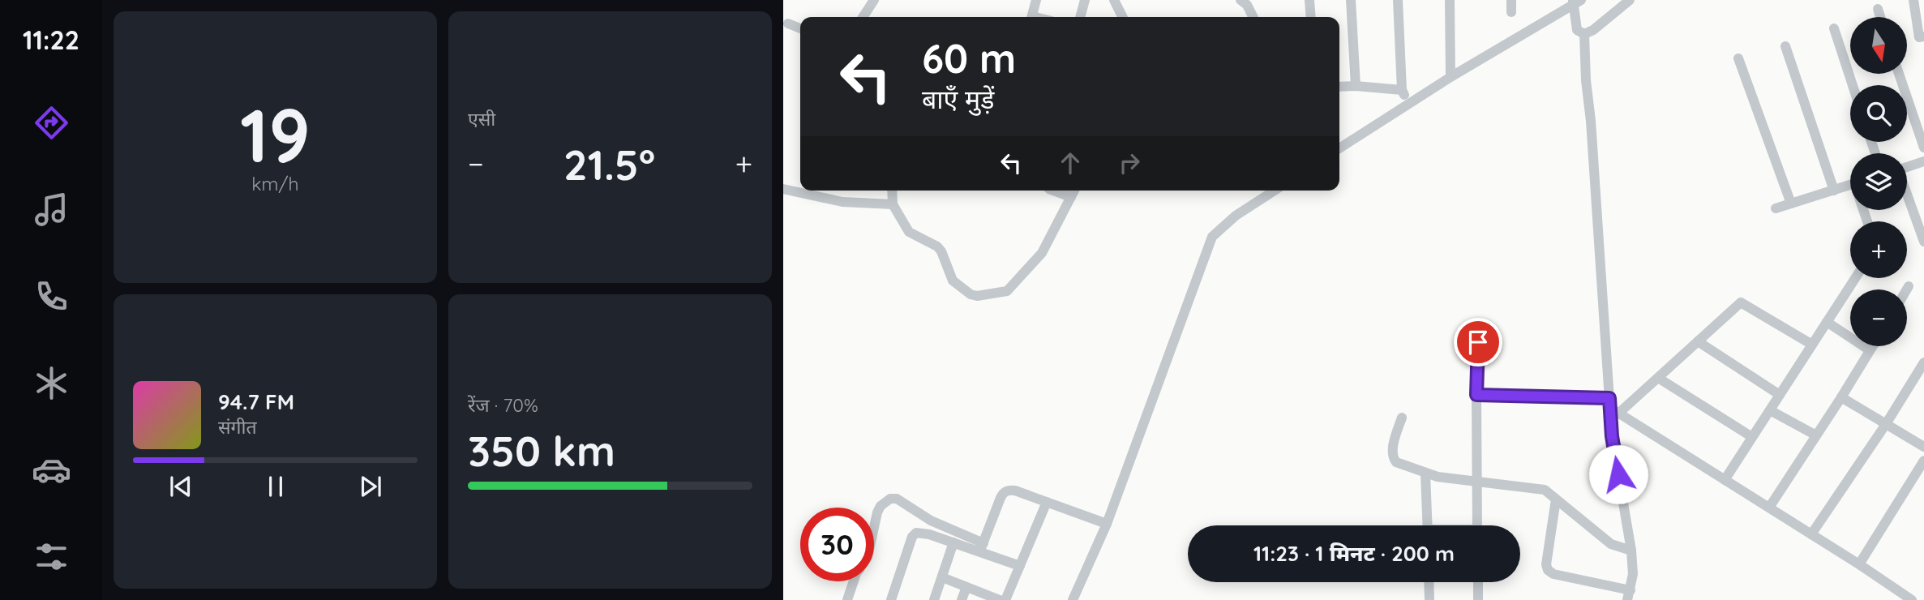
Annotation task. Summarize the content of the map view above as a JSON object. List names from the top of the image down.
{
  "north": "bottom",
  "page": {
    "tabs": "11:22",
    "tile": [
      ["19", "km/h"],
      "एसी",
      ["रेंज · 70%", "350 km"]
    ],
    "map_buttons": ["+", "−"],
    "turn": ["60 m", "बाएँ मुड़ें"],
    "heat": ["−", "21.5°", "+"],
    "song": ["94.7 FM", "संगीत"],
    "limit": "30",
    "trip": "11:23 · 1 मिनट · 200 m"
  }
}
